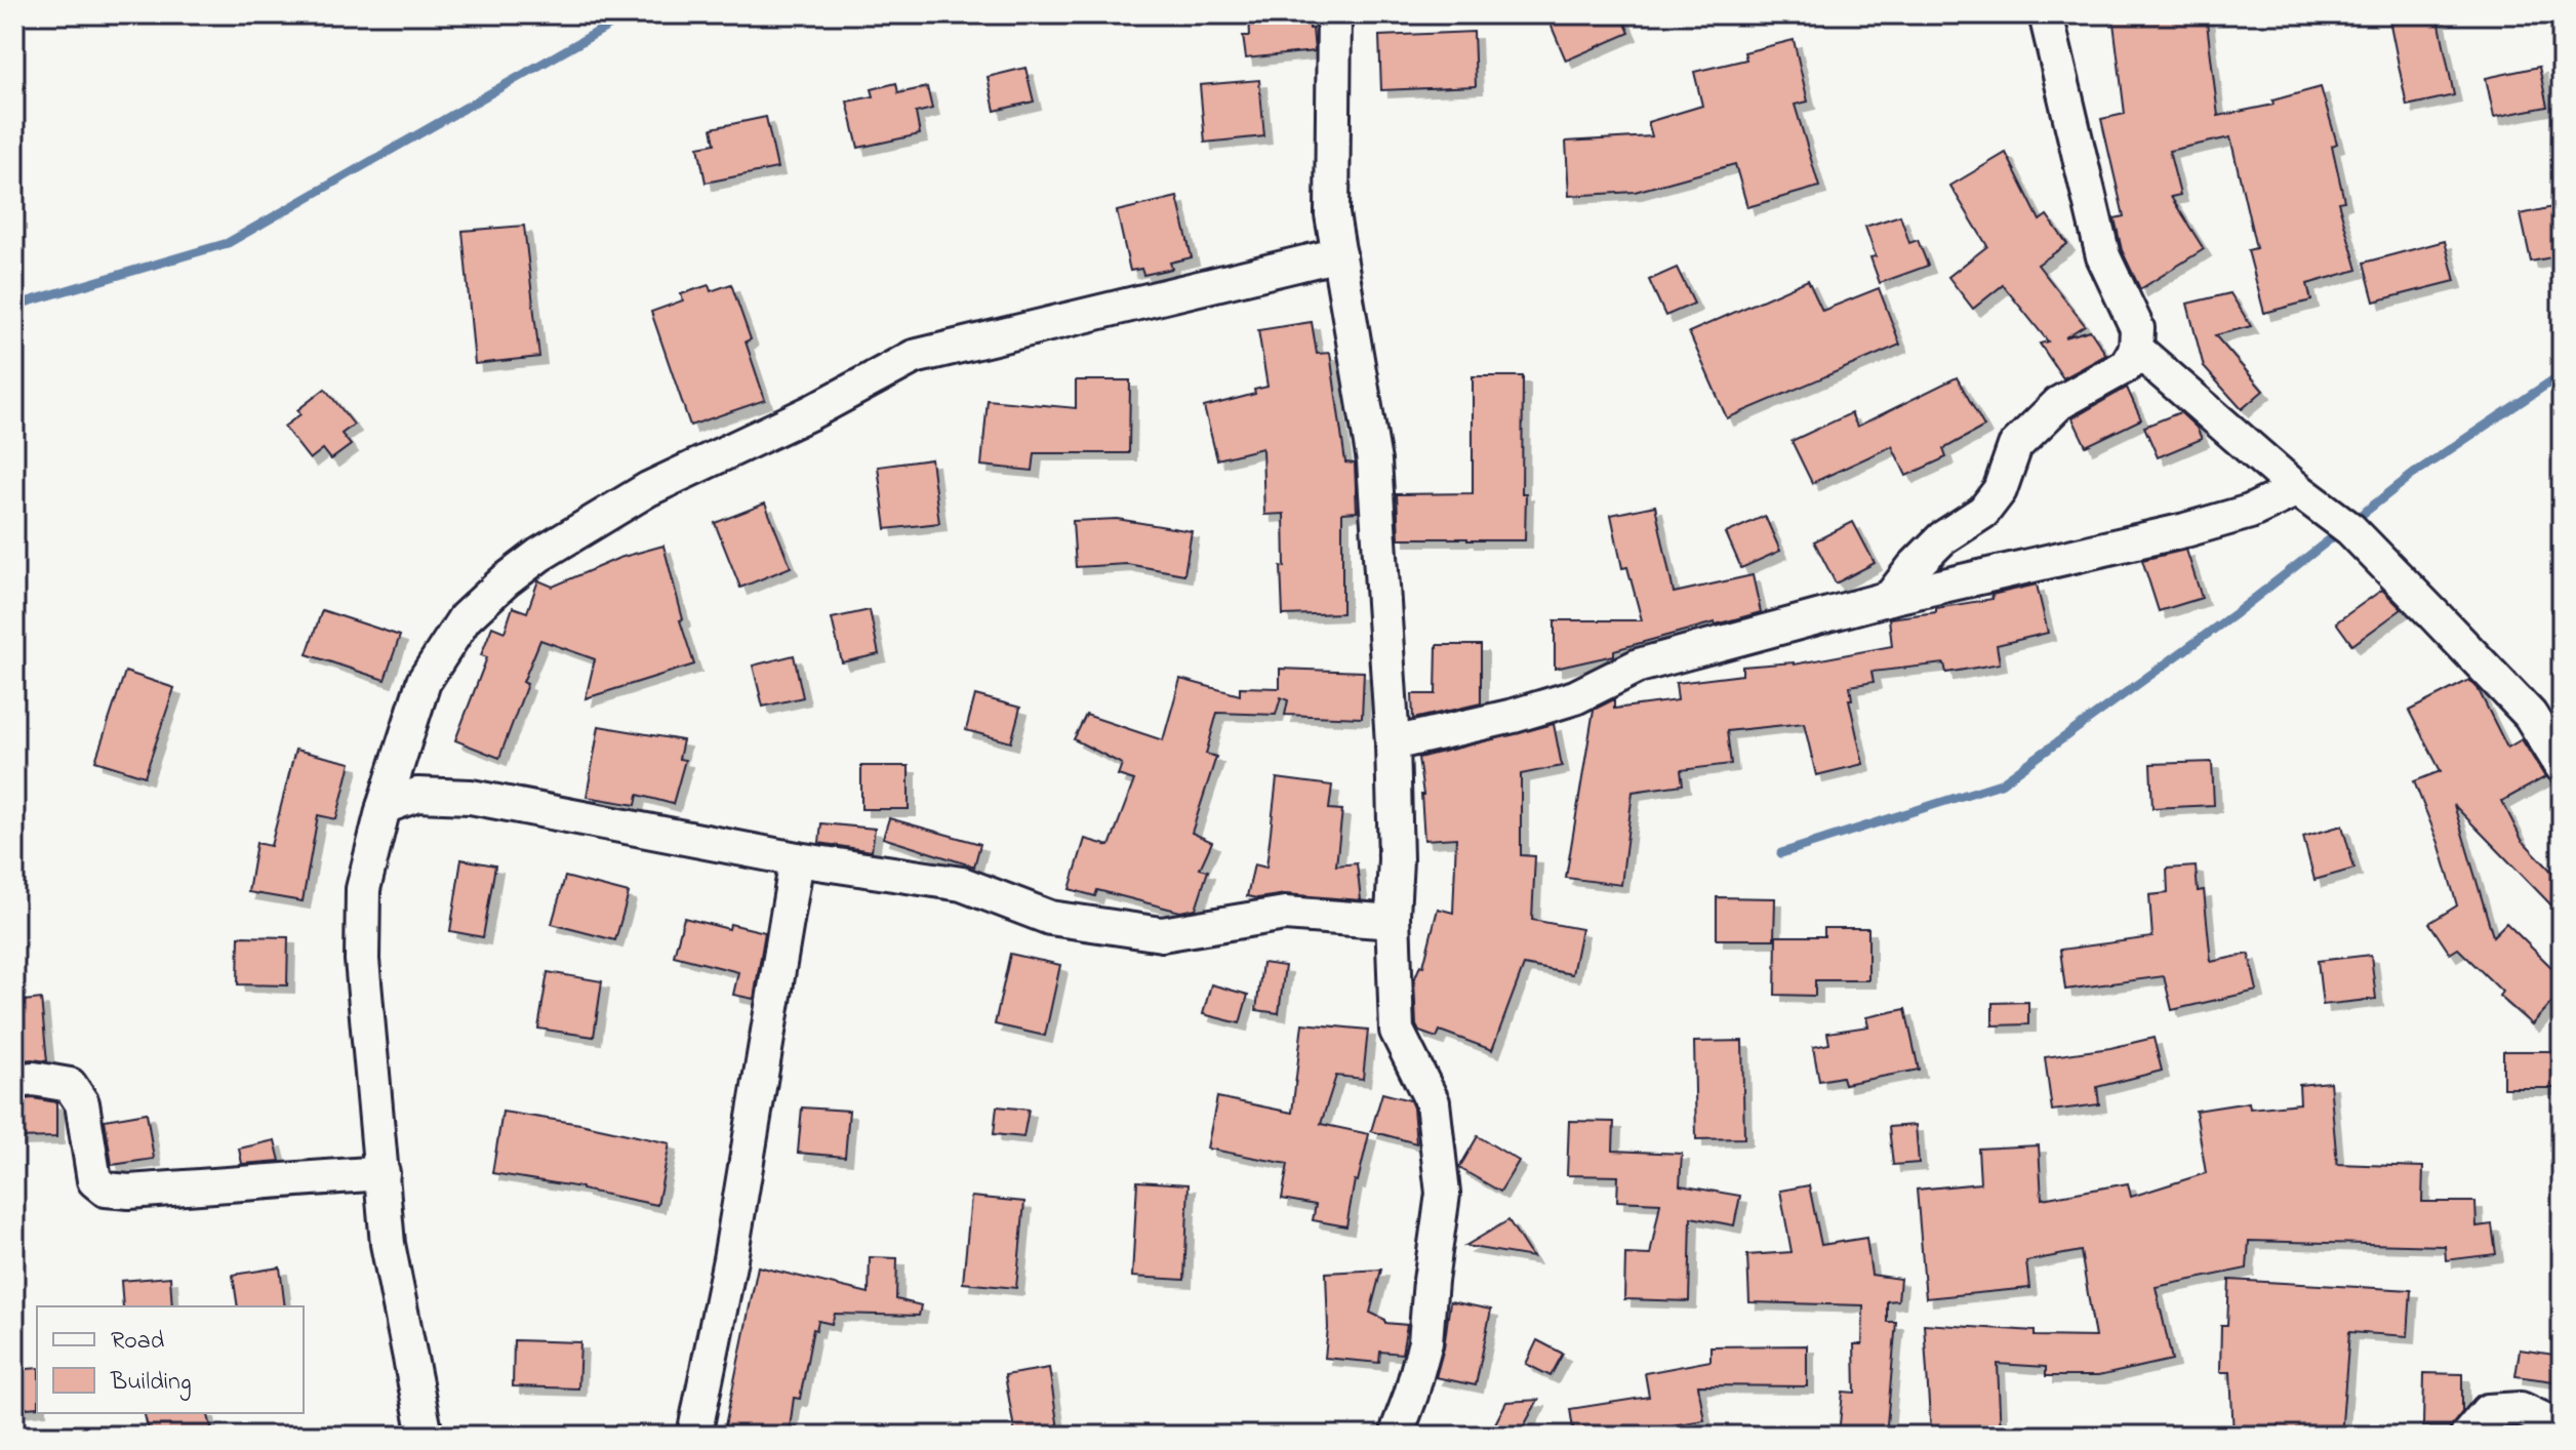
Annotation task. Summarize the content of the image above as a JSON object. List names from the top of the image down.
{
  "legend": ["Road", "Building"]
}
